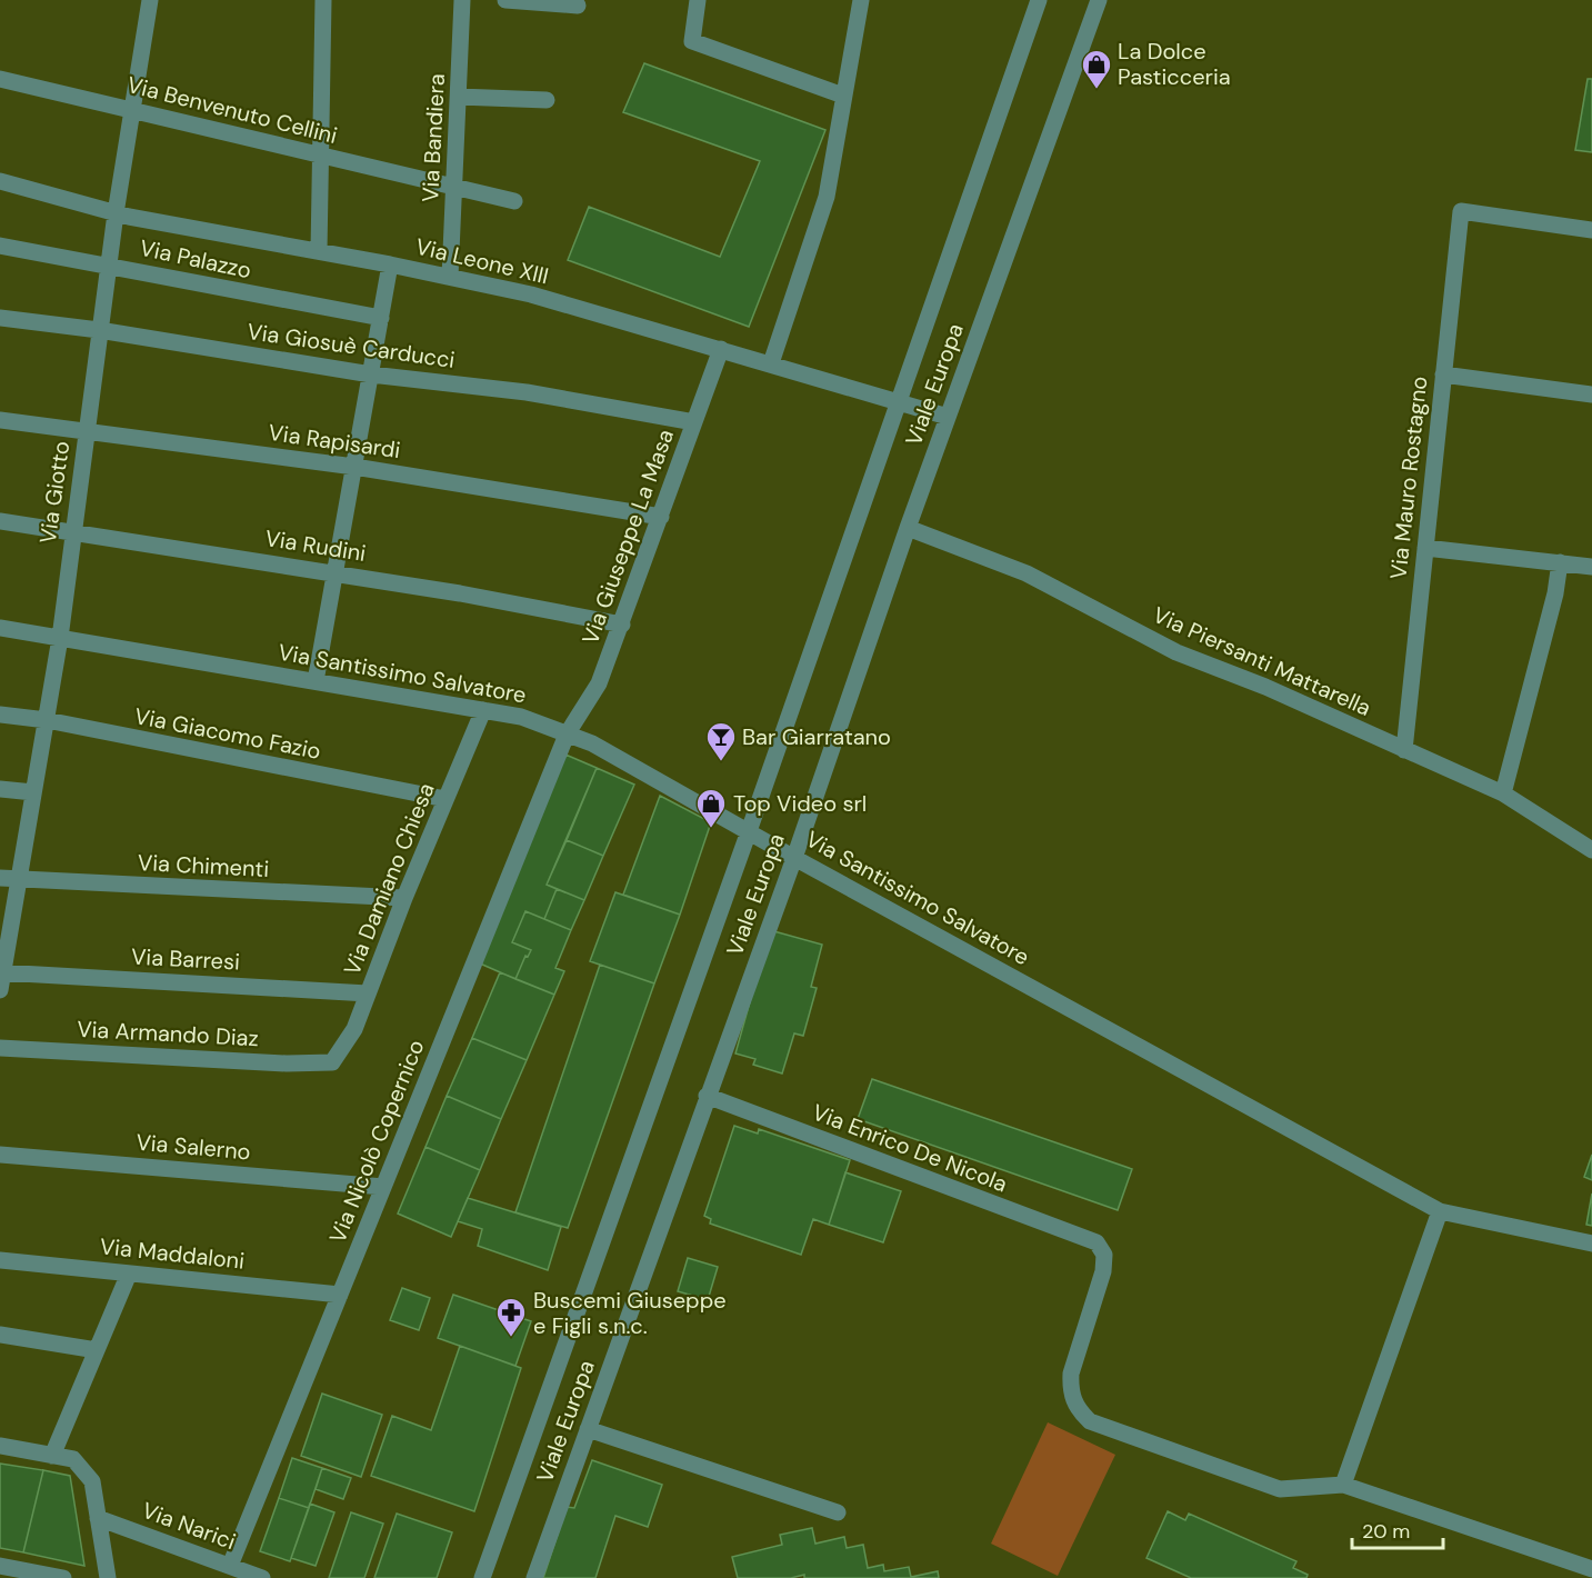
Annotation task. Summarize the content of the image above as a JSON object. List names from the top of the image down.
{
  "streets": {
    "street": [
      "Via Benvenuto Cellini",
      "Via Bandiera",
      "Via Palazzo",
      "Via Leone XIII",
      "Via Giosuè Carducci",
      "Viale Europa",
      "Via Rapisardi",
      "Via Mauro Rostagno",
      "Via Giotto",
      "Via Giuseppe La Masa",
      "Via Rudini",
      "Via Piersanti Mattarella",
      "Via Santissimo Salvatore",
      "Via Giacomo Fazio",
      "Via Chimenti",
      "Via Damiano Chiesa",
      "Via Barresi",
      "Via Armando Diaz",
      "Via Nicolò Copernico",
      "Via Salerno",
      "Via Enrico De Nicola",
      "Via Maddaloni",
      "Via Narici"
    ]
  },
  "crossings": [
    ["Via Benvenuto Cellini", "Via Bandiera"],
    ["Via Benvenuto Cellini", "Via Giotto"],
    ["Via Bandiera", "Via Leone XIII"],
    ["Via Palazzo", "Via Giotto"],
    ["Via Leone XIII", "Viale Europa"],
    ["Via Leone XIII", "Via Giotto"],
    ["Via Leone XIII", "Via Giuseppe La Masa"],
    ["Via Giosuè Carducci", "Via Giotto"],
    ["Via Giosuè Carducci", "Via Giuseppe La Masa"],
    ["Viale Europa", "Via Piersanti Mattarella"],
    ["Viale Europa", "Via Santissimo Salvatore"],
    ["Viale Europa", "Via Enrico De Nicola"],
    ["Via Rapisardi", "Via Giotto"],
    ["Via Rapisardi", "Via Giuseppe La Masa"],
    ["Via Mauro Rostagno", "Via Piersanti Mattarella"],
    ["Via Giotto", "Via Rudini"],
    ["Via Giotto", "Via Santissimo Salvatore"],
    ["Via Giotto", "Via Giacomo Fazio"],
    ["Via Giotto", "Via Chimenti"],
    ["Via Giotto", "Via Barresi"],
    ["Via Giuseppe La Masa", "Via Rudini"],
    ["Via Giuseppe La Masa", "Via Santissimo Salvatore"],
    ["Via Giuseppe La Masa", "Via Nicolò Copernico"],
    ["Via Santissimo Salvatore", "Via Damiano Chiesa"],
    ["Via Santissimo Salvatore", "Via Nicolò Copernico"],
    ["Via Giacomo Fazio", "Via Damiano Chiesa"],
    ["Via Chimenti", "Via Damiano Chiesa"],
    ["Via Damiano Chiesa", "Via Barresi"],
    ["Via Damiano Chiesa", "Via Armando Diaz"],
    ["Via Nicolò Copernico", "Via Salerno"],
    ["Via Nicolò Copernico", "Via Maddaloni"],
    ["Via Nicolò Copernico", "Via Narici"]
  ],
  "places": {
    "shop": ["La Dolce Pasticceria", "Top Video srl"],
    "bar": ["Bar Giarratano"],
    "pharmacy": ["Buscemi Giuseppe e Figli s.n.c."]
  },
  "scale_bar": "20 m"
}
